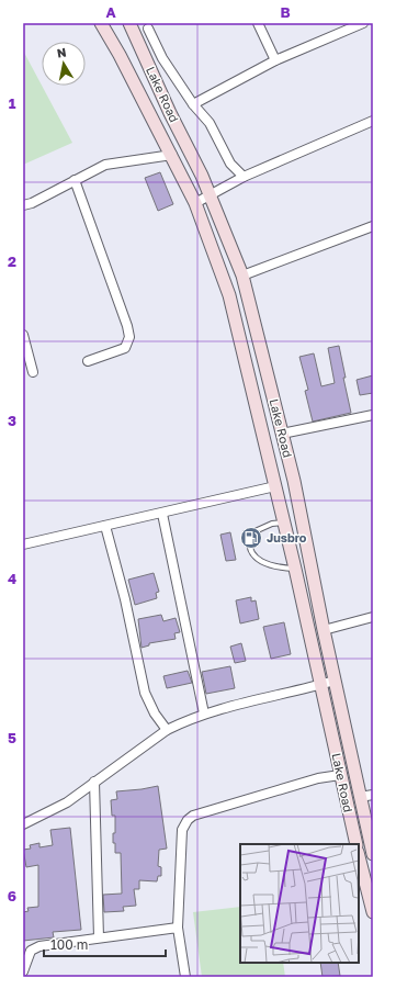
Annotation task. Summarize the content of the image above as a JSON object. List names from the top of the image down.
{
  "streets": {
    "main road": ["Lake Road"]
  },
  "places": {
    "fuel station": ["Jusbro"]
  },
  "scale_bar": "100 m",
  "north": "top",
  "grid": {
    "columns": ["A", "B"],
    "rows": [
      "1",
      "2",
      "3",
      "4",
      "5",
      "6"
    ]
  }
}
